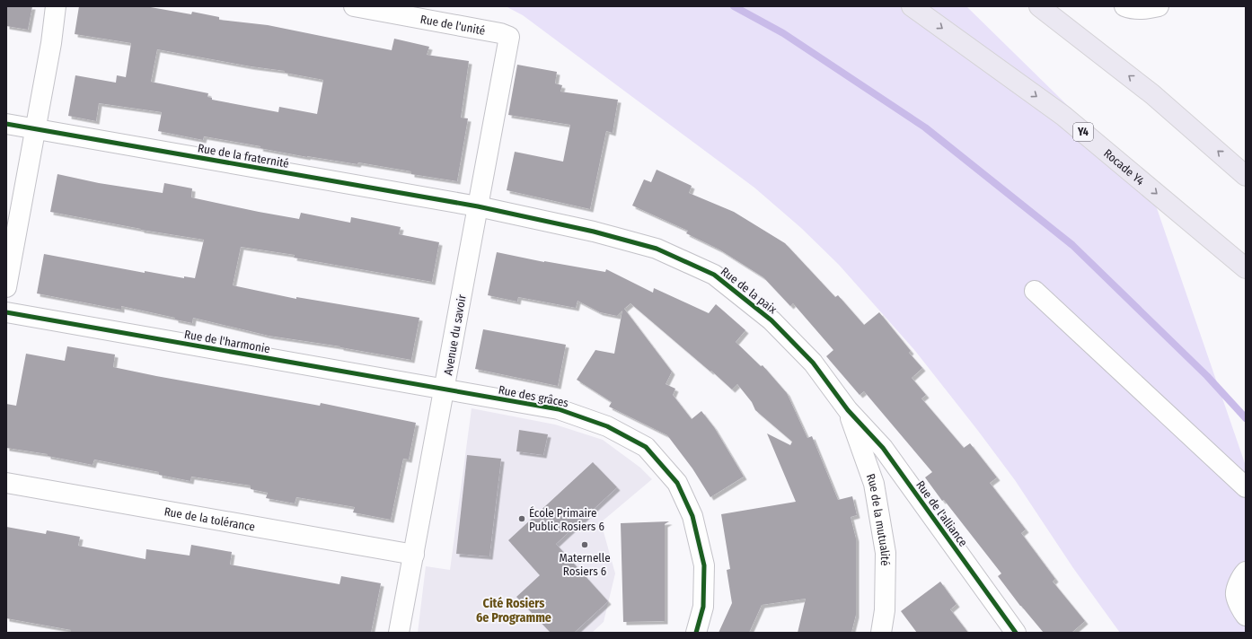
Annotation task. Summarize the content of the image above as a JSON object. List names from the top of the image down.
{
  "streets": {
    "highway": ["Y4", "Rocade Y4"],
    "street": [
      "Rue de l'unité",
      "Rue de la fraternité",
      "Rue de la paix",
      "Avenue du savoir",
      "Rue de l'harmonie",
      "Rue des grâces",
      "Rue de l'alliance",
      "Rue de la tolérance",
      "Rue de la mutualité"
    ]
  },
  "crossings": [
    ["Rue de l'unité", "Avenue du savoir"],
    ["Rue de la fraternité", "Rue de la paix"],
    ["Rue de la fraternité", "Avenue du savoir"],
    ["Rue de la paix", "Avenue du savoir"],
    ["Rue de la paix", "Rue de l'alliance"],
    ["Rue de la paix", "Rue de la mutualité"],
    ["Avenue du savoir", "Rue de l'harmonie"],
    ["Avenue du savoir", "Rue des grâces"],
    ["Avenue du savoir", "Rue de la tolérance"],
    ["Rue de l'harmonie", "Rue des grâces"],
    ["Rue de l'alliance", "Rue de la mutualité"]
  ],
  "districts": ["Cité Rosiers 6e Programme"],
  "places": ["École Primaire Public Rosiers 6", "Maternelle Rosiers 6"]
}
